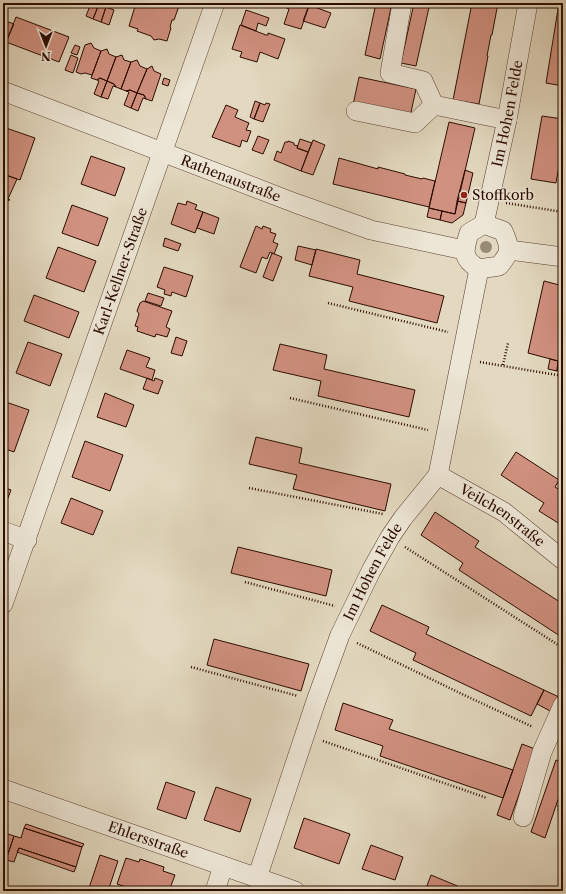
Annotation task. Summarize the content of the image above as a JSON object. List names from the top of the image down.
{
  "streets": {
    "street": [
      "Im Hohen Felde",
      "Rathenaustraße",
      "Karl-Kellner-Straße",
      "Veilchenstraße",
      "Ehlersstraße"
    ]
  },
  "crossings": [
    ["Im Hohen Felde", "Rathenaustraße"],
    ["Im Hohen Felde", "Veilchenstraße"],
    ["Im Hohen Felde", "Ehlersstraße"],
    ["Rathenaustraße", "Karl-Kellner-Straße"]
  ],
  "places": ["Stoffkorb"],
  "north": "bottom"
}
